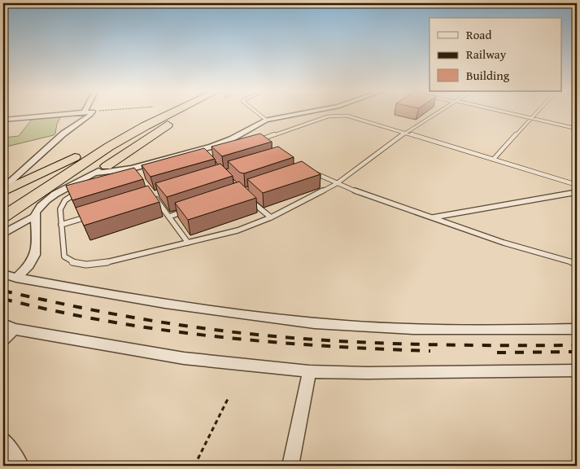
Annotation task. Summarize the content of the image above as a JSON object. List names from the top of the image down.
{
  "legend": ["Road", "Railway", "Building"]
}
